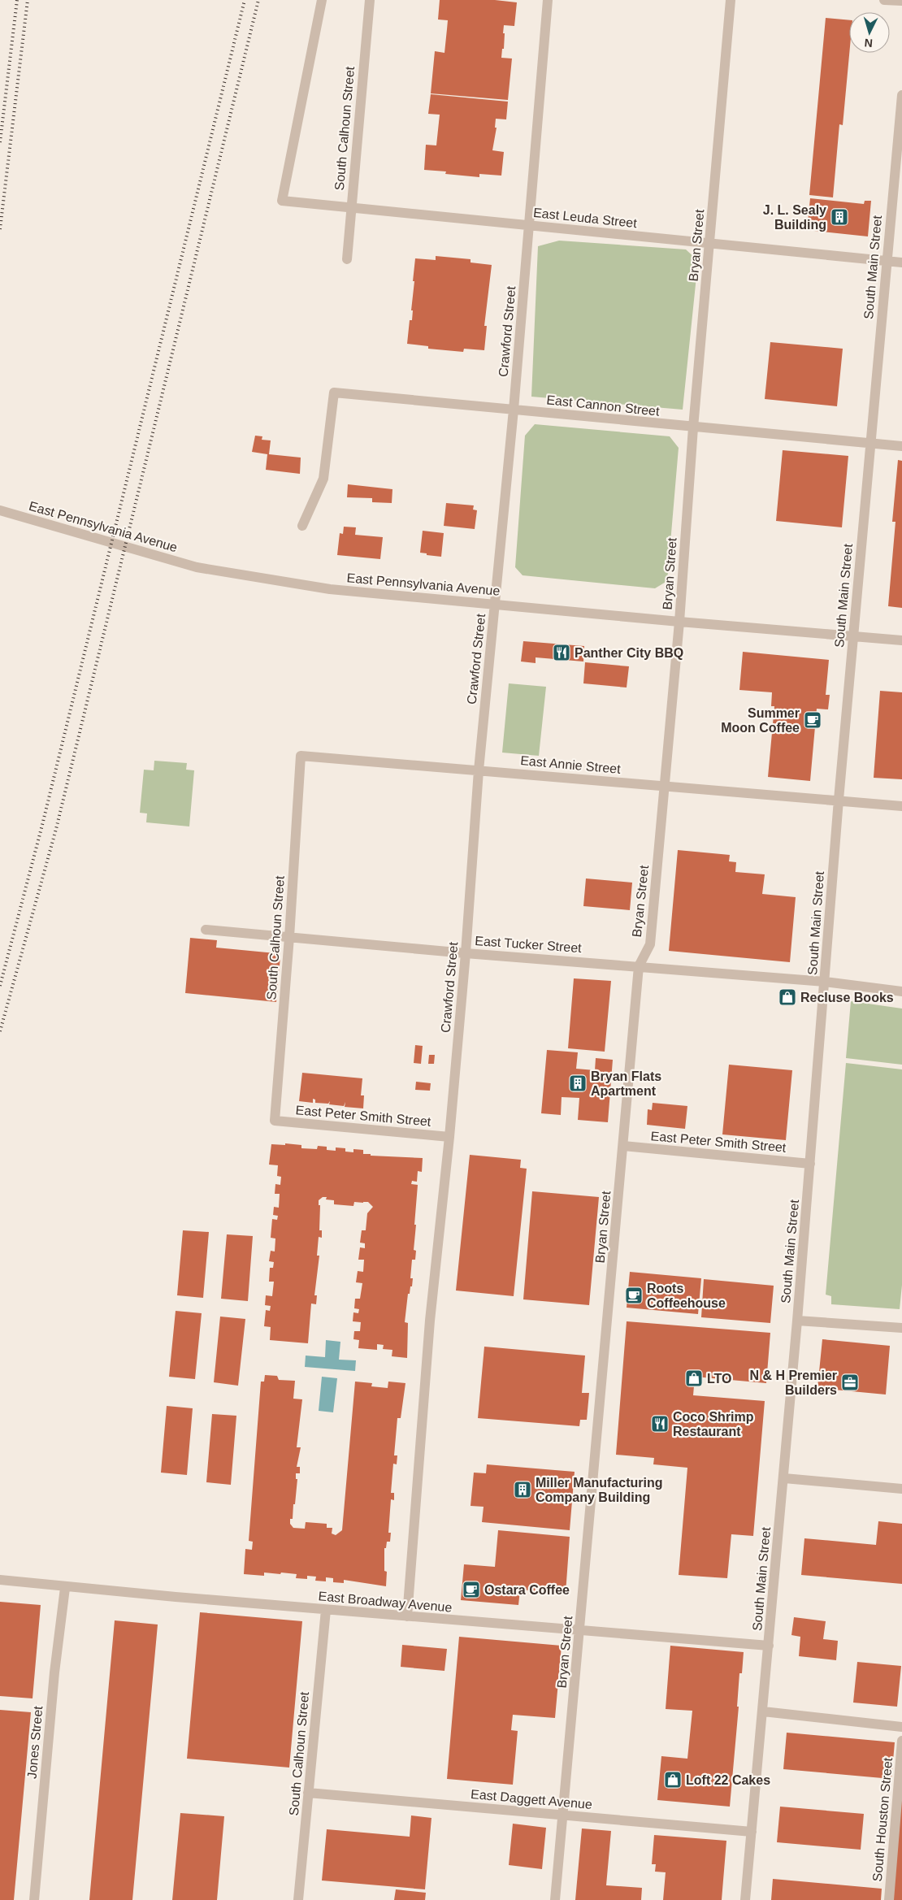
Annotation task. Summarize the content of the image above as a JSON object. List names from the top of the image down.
{
  "streets": {
    "street": [
      "South Calhoun Street",
      "East Leuda Street",
      "Bryan Street",
      "South Main Street",
      "Crawford Street",
      "East Cannon Street",
      "East Pennsylvania Avenue",
      "East Annie Street",
      "East Tucker Street",
      "East Peter Smith Street",
      "East Broadway Avenue",
      "Jones Street",
      "East Daggett Avenue",
      "South Houston Street"
    ]
  },
  "crossings": [
    ["South Calhoun Street", "East Leuda Street"],
    ["South Calhoun Street", "East Annie Street"],
    ["South Calhoun Street", "East Tucker Street"],
    ["South Calhoun Street", "East Peter Smith Street"],
    ["South Calhoun Street", "East Broadway Avenue"],
    ["South Calhoun Street", "East Daggett Avenue"],
    ["East Leuda Street", "Bryan Street"],
    ["East Leuda Street", "South Main Street"],
    ["East Leuda Street", "Crawford Street"],
    ["Bryan Street", "East Cannon Street"],
    ["Bryan Street", "East Pennsylvania Avenue"],
    ["Bryan Street", "East Annie Street"],
    ["Bryan Street", "East Tucker Street"],
    ["Bryan Street", "East Peter Smith Street"],
    ["Bryan Street", "East Broadway Avenue"],
    ["Bryan Street", "East Daggett Avenue"],
    ["South Main Street", "East Cannon Street"],
    ["South Main Street", "East Pennsylvania Avenue"],
    ["South Main Street", "East Annie Street"],
    ["South Main Street", "East Tucker Street"],
    ["South Main Street", "East Peter Smith Street"],
    ["South Main Street", "East Broadway Avenue"],
    ["South Main Street", "East Daggett Avenue"],
    ["Crawford Street", "East Cannon Street"],
    ["Crawford Street", "East Pennsylvania Avenue"],
    ["Crawford Street", "East Annie Street"],
    ["Crawford Street", "East Tucker Street"],
    ["Crawford Street", "East Peter Smith Street"],
    ["Crawford Street", "East Broadway Avenue"],
    ["East Broadway Avenue", "Jones Street"]
  ],
  "places": {
    "building": ["J. L. Sealy Building", "Bryan Flats Apartment", "Miller Manufacturing Company Building"],
    "restaurant": ["Panther City BBQ", "Coco Shrimp Restaurant"],
    "cafe": ["Summer Moon Coffee", "Roots Coffeehouse", "Ostara Coffee"],
    "shop": ["Recluse Books", "LTO", "Loft 22 Cakes"],
    "office": ["N & H Premier Builders"]
  },
  "north": "bottom"
}
